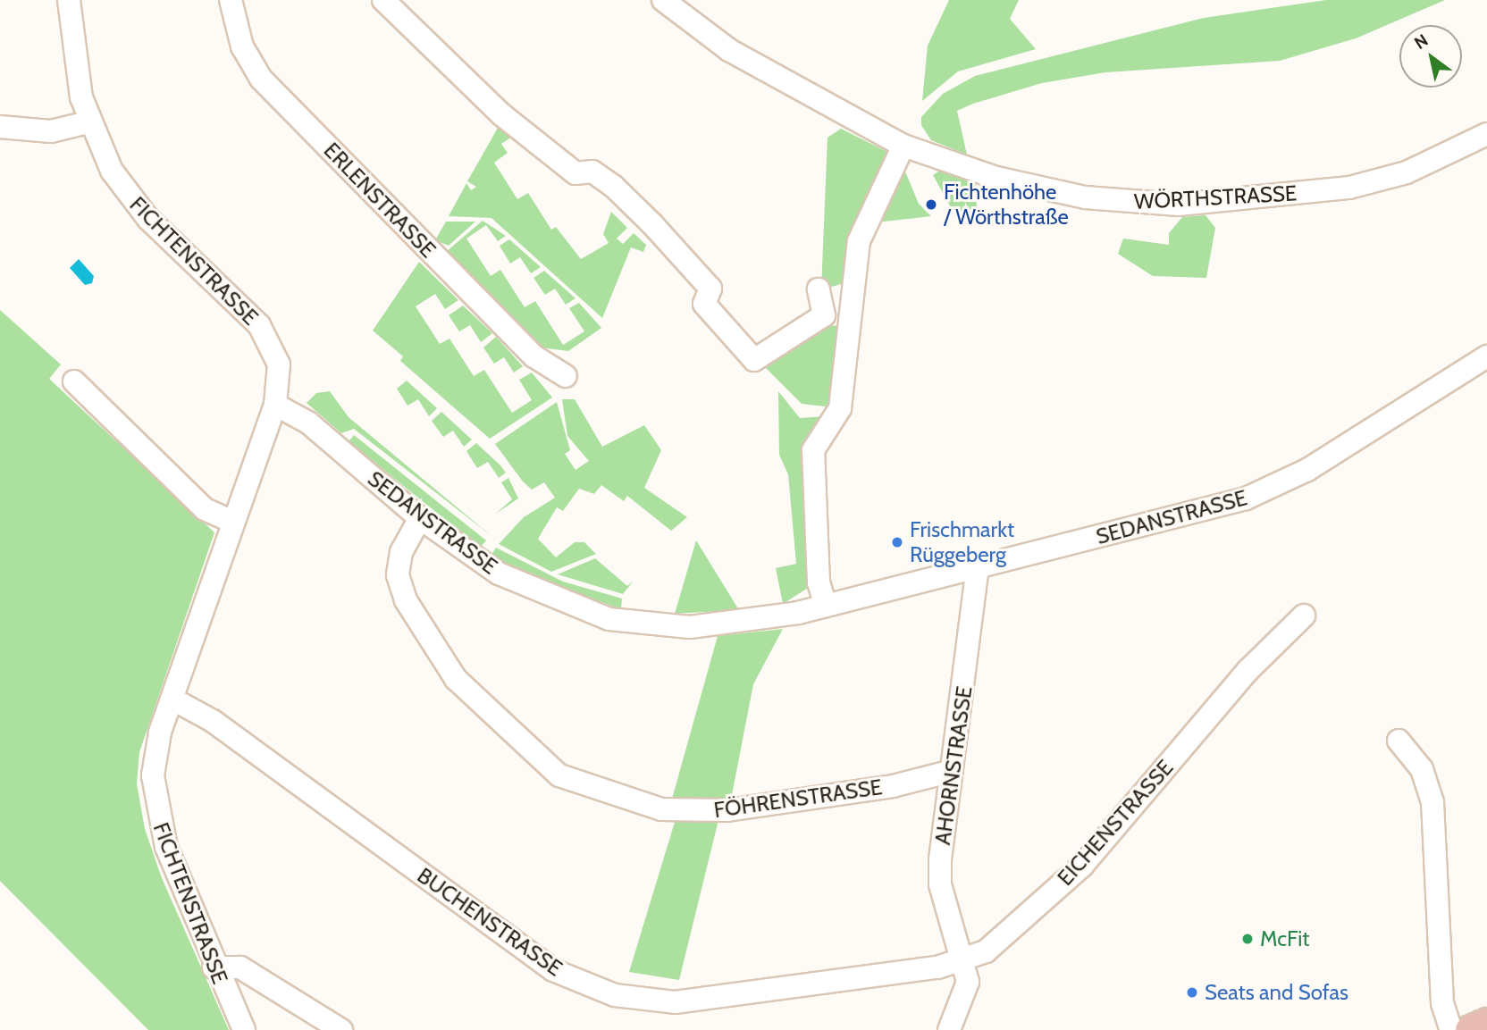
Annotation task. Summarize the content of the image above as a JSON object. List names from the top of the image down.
{
  "streets": {
    "street": [
      "WÖRTHSTRASSE",
      "ERLENSTRASSE",
      "FICHTENSTRASSE",
      "SEDANSTRASSE",
      "AHORNSTRASSE",
      "FÖHRENSTRASSE",
      "EICHENSTRASSE",
      "BUCHENSTRASSE"
    ]
  },
  "crossings": [
    ["FICHTENSTRASSE", "SEDANSTRASSE"],
    ["FICHTENSTRASSE", "BUCHENSTRASSE"],
    ["SEDANSTRASSE", "AHORNSTRASSE"],
    ["SEDANSTRASSE", "FÖHRENSTRASSE"],
    ["AHORNSTRASSE", "FÖHRENSTRASSE"],
    ["AHORNSTRASSE", "EICHENSTRASSE"],
    ["AHORNSTRASSE", "BUCHENSTRASSE"],
    ["EICHENSTRASSE", "BUCHENSTRASSE"]
  ],
  "places": [
    "Fichtenhöhe / Wörthstraße",
    "Frischmarkt Rüggeberg",
    "McFit",
    "Seats and Sofas"
  ],
  "north": "top left"
}
